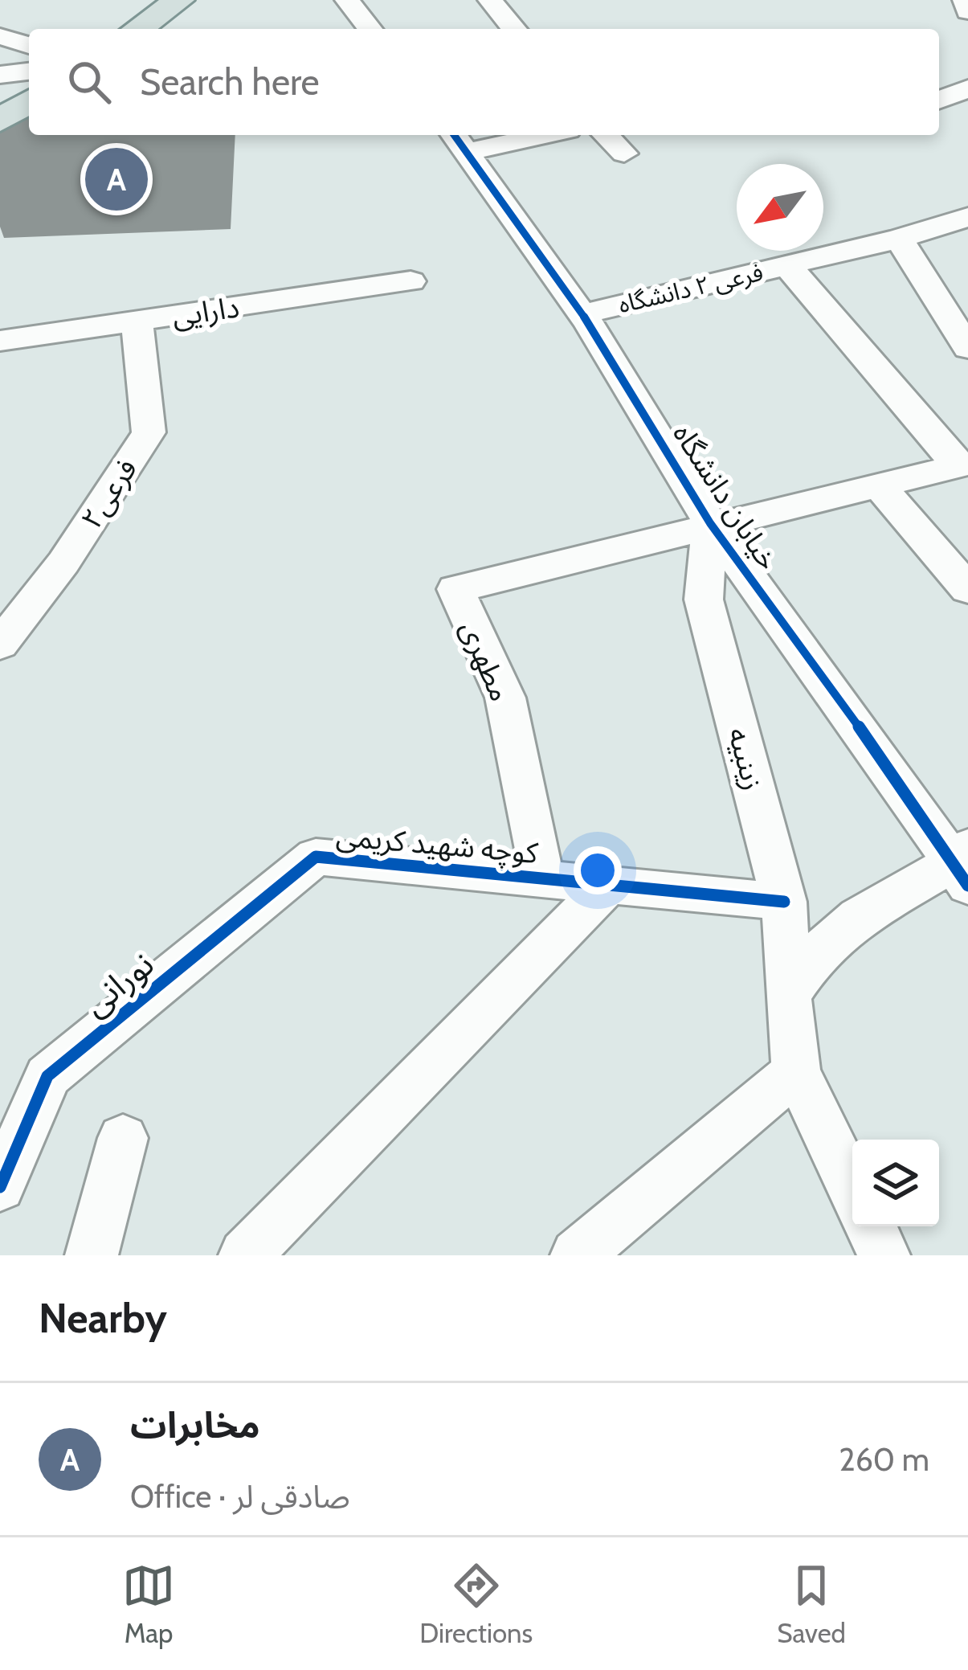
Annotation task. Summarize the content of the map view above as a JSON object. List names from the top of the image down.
{
  "streets": {
    "street": [
      "فرعی ۲ دانشگاه",
      "دارایی",
      "فرعی۲",
      "خیابان دانشگاه",
      "مطهری",
      "زینبیه",
      "کوچه شهید کریمی",
      "نورانی"
    ]
  },
  "crossings": [
    ["فرعی ۲ دانشگاه", "خیابان دانشگاه"],
    ["دارایی", "فرعی۲"],
    ["خیابان دانشگاه", "مطهری"],
    ["خیابان دانشگاه", "زینبیه"],
    ["مطهری", "زینبیه"],
    ["مطهری", "کوچه شهید کریمی"],
    ["زینبیه", "کوچه شهید کریمی"],
    ["کوچه شهید کریمی", "نورانی"]
  ],
  "north": "bottom left",
  "page": {
    "search": "Search here",
    "pins": "A",
    "heading": "Nearby",
    "list": [
      {
        "mark": "A",
        "name": "مخابرات",
        "note": "Office · صادقی لر",
        "value": "260 m"
      }
    ],
    "nav": ["Map", "Directions", "Saved"]
  }
}
